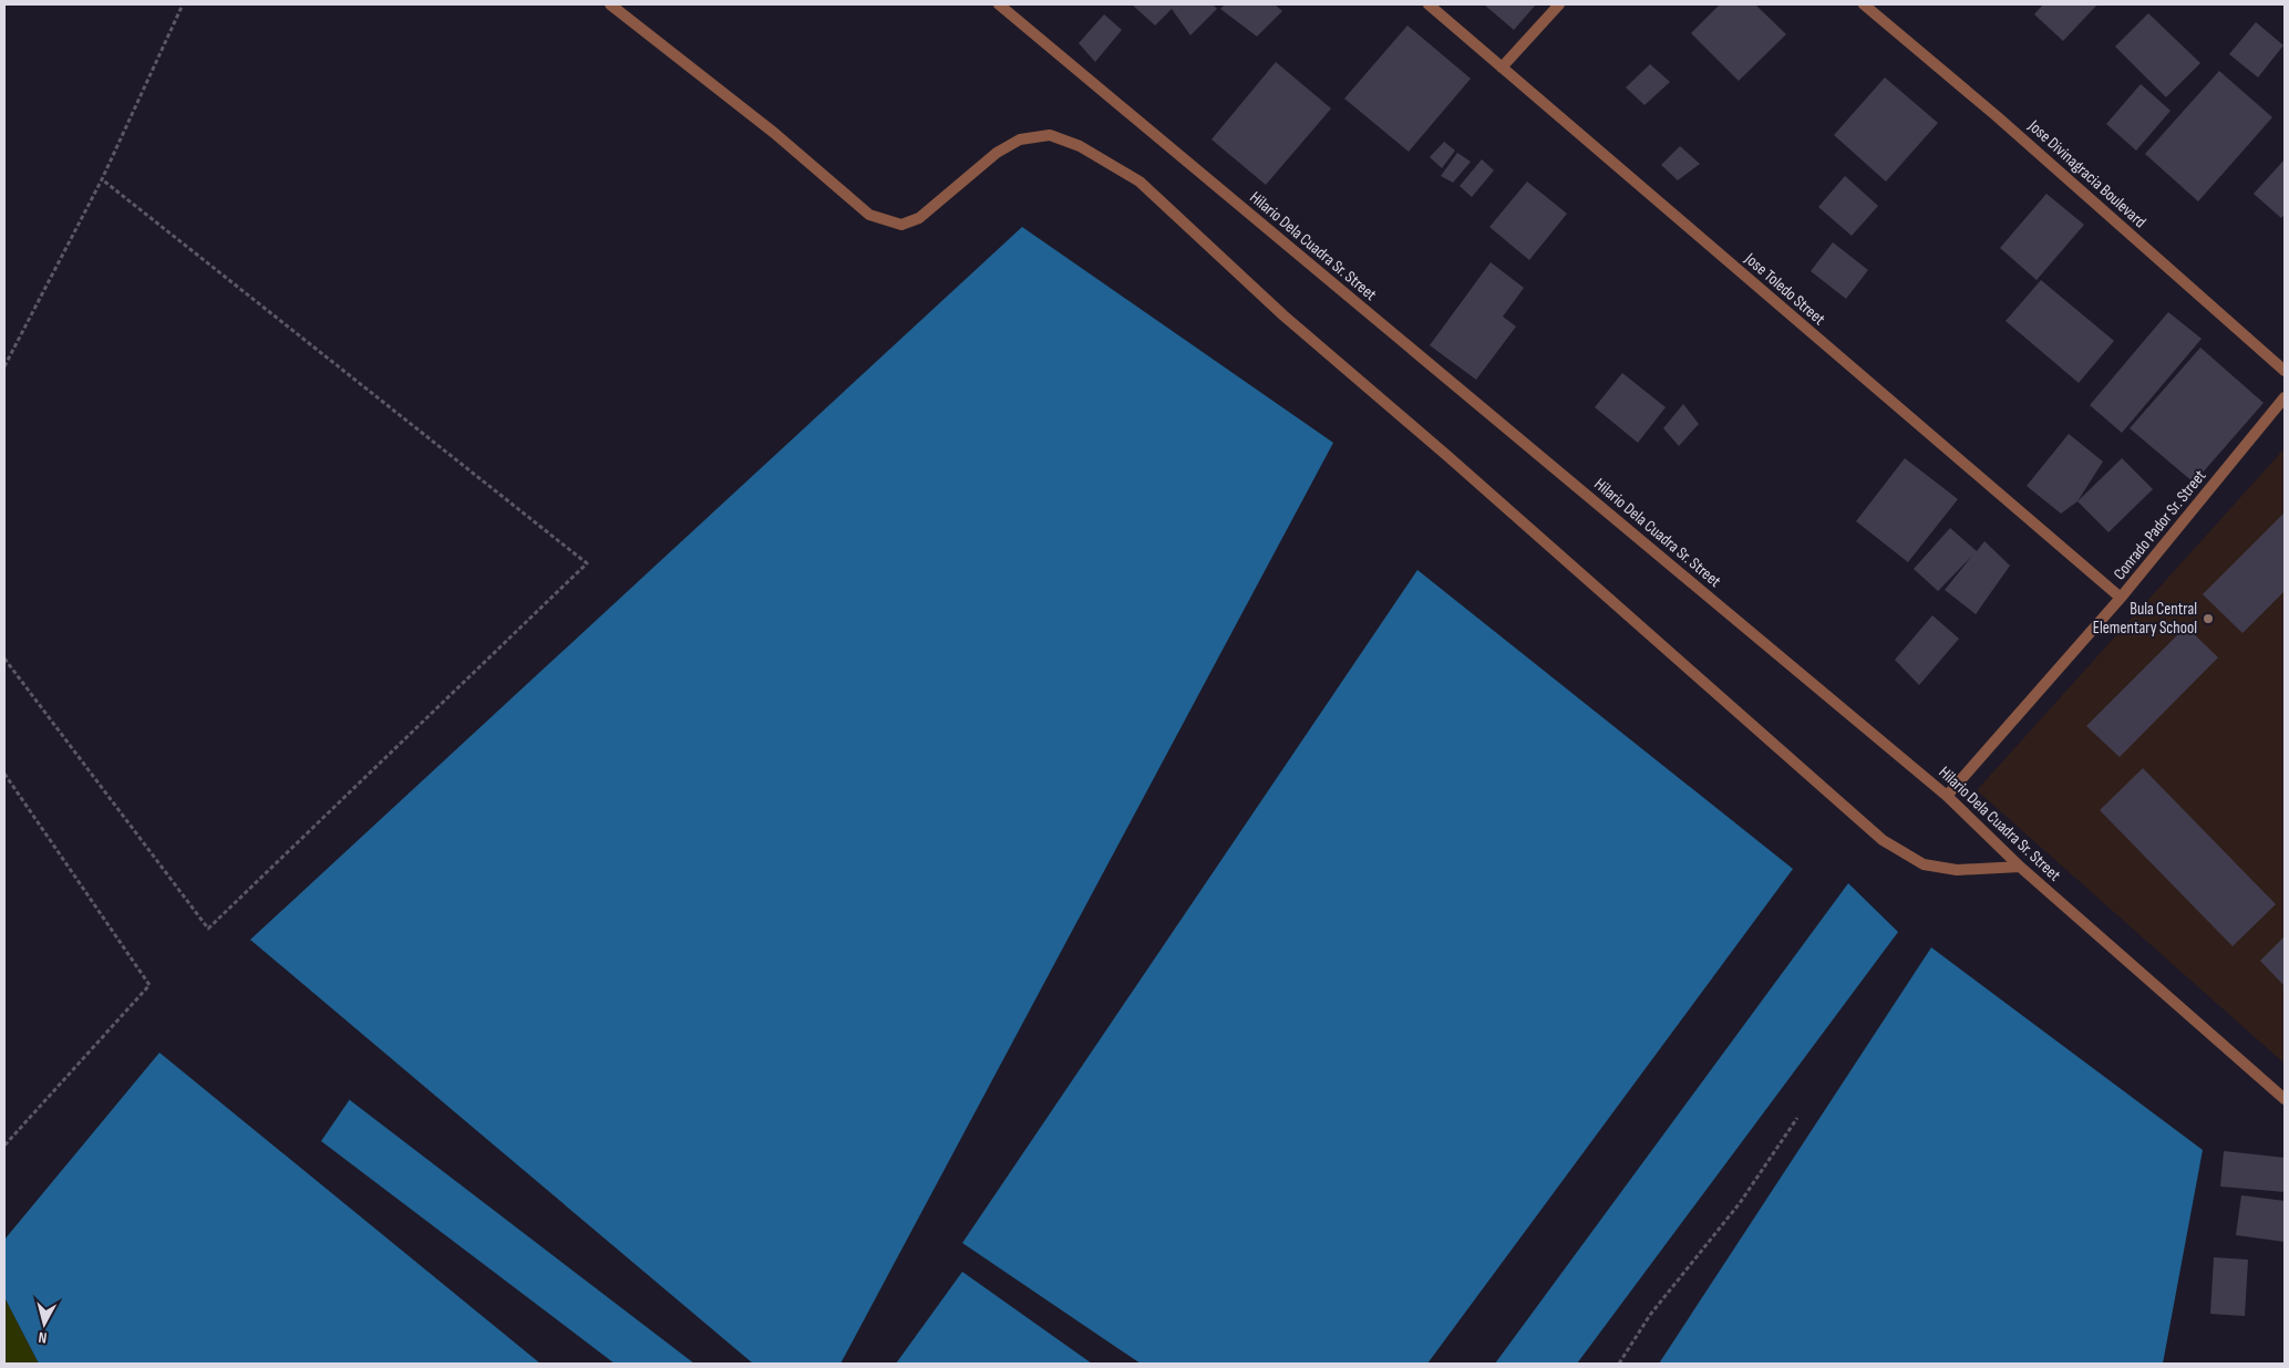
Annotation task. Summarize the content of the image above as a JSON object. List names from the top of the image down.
{
  "streets": {
    "street": [
      "Jose Divinagracia Boulevard",
      "Hilario Dela Cuadra Sr. Street",
      "Jose Toledo Street",
      "Conrado Pador Sr. Street"
    ]
  },
  "crossings": [
    ["Hilario Dela Cuadra Sr. Street", "Conrado Pador Sr. Street"],
    ["Jose Toledo Street", "Conrado Pador Sr. Street"]
  ],
  "places": ["Bula Central Elementary School"],
  "north": "bottom"
}
